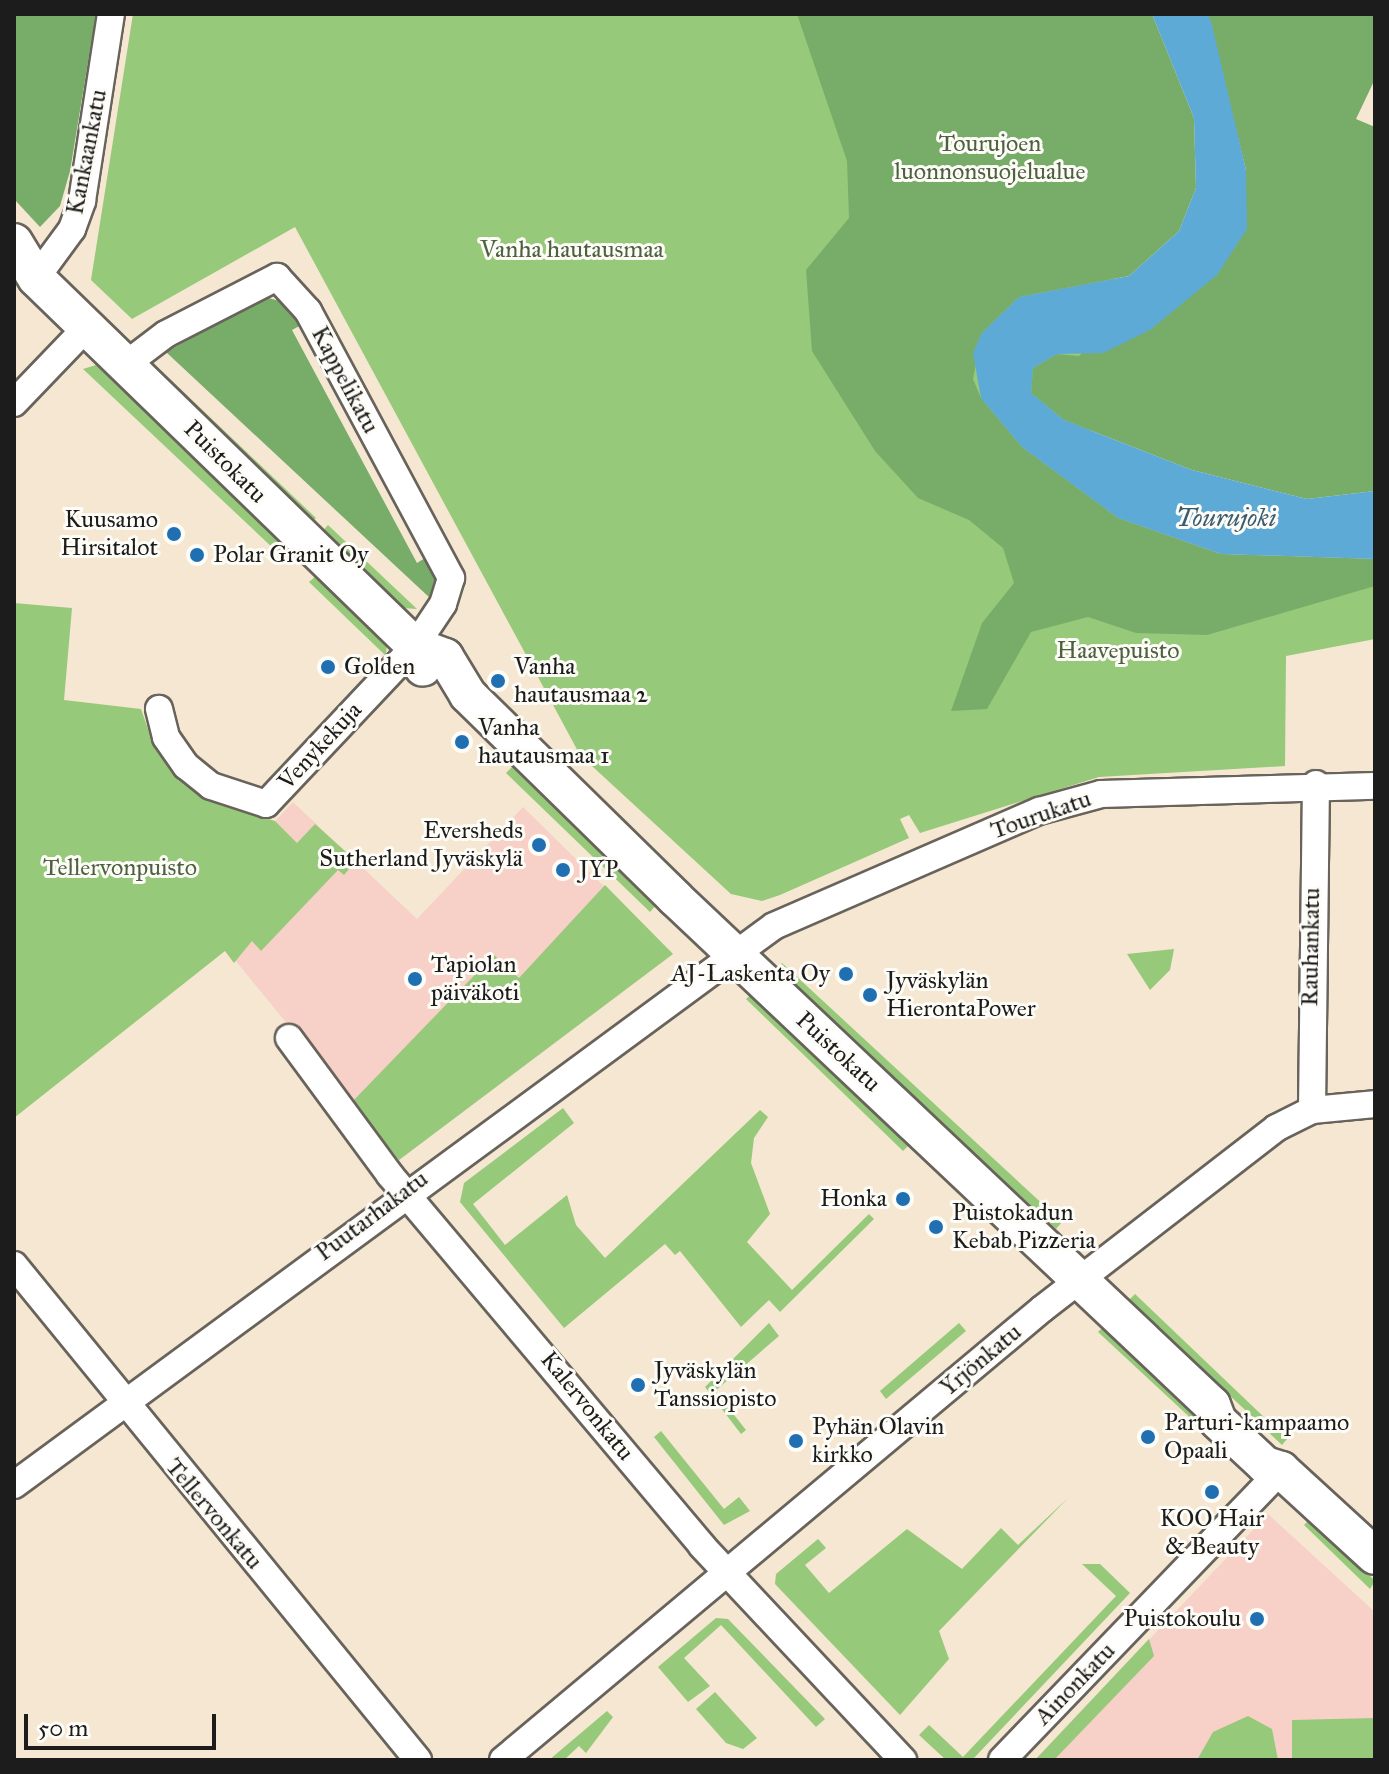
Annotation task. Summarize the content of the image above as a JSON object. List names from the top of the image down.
{
  "streets": {
    "main road": ["Puistokatu"],
    "street": [
      "Kankaankatu",
      "Kappelikatu",
      "Venykekuja",
      "Tourukatu",
      "Rauhankatu",
      "Puutarhakatu",
      "Yrjönkatu",
      "Kalervonkatu",
      "Tellervonkatu",
      "Ainonkatu"
    ]
  },
  "crossings": [
    ["Kankaankatu", "Puistokatu"],
    ["Kappelikatu", "Puistokatu"],
    ["Kappelikatu", "Venykekuja"],
    ["Puistokatu", "Venykekuja"],
    ["Puistokatu", "Tourukatu"],
    ["Puistokatu", "Puutarhakatu"],
    ["Puistokatu", "Yrjönkatu"],
    ["Puistokatu", "Ainonkatu"],
    ["Tourukatu", "Rauhankatu"],
    ["Tourukatu", "Puutarhakatu"],
    ["Rauhankatu", "Yrjönkatu"],
    ["Puutarhakatu", "Kalervonkatu"],
    ["Puutarhakatu", "Tellervonkatu"],
    ["Yrjönkatu", "Kalervonkatu"]
  ],
  "water": ["Tourujoki"],
  "parks": [
    "Tourujoen luonnonsuojelualue",
    "Vanha hautausmaa",
    "Haavepuisto",
    "Tellervonpuisto"
  ],
  "places": [
    "Kuusamo Hirsitalot",
    "Polar Granit Oy",
    "Golden",
    "Vanha hautausmaa 2",
    "Vanha hautausmaa 1",
    "Eversheds Sutherland Jyväskylä",
    "JYP",
    "AJ-Laskenta Oy",
    "Tapiolan päiväkoti",
    "Jyväskylän HierontaPower",
    "Honka",
    "Puistokadun Kebab Pizzeria",
    "Jyväskylän Tanssiopisto",
    "Parturi-kampaamo Opaali",
    "Pyhän Olavin kirkko",
    "KOO Hair & Beauty",
    "Puistokoulu"
  ],
  "scale_bar": "50 m"
}
